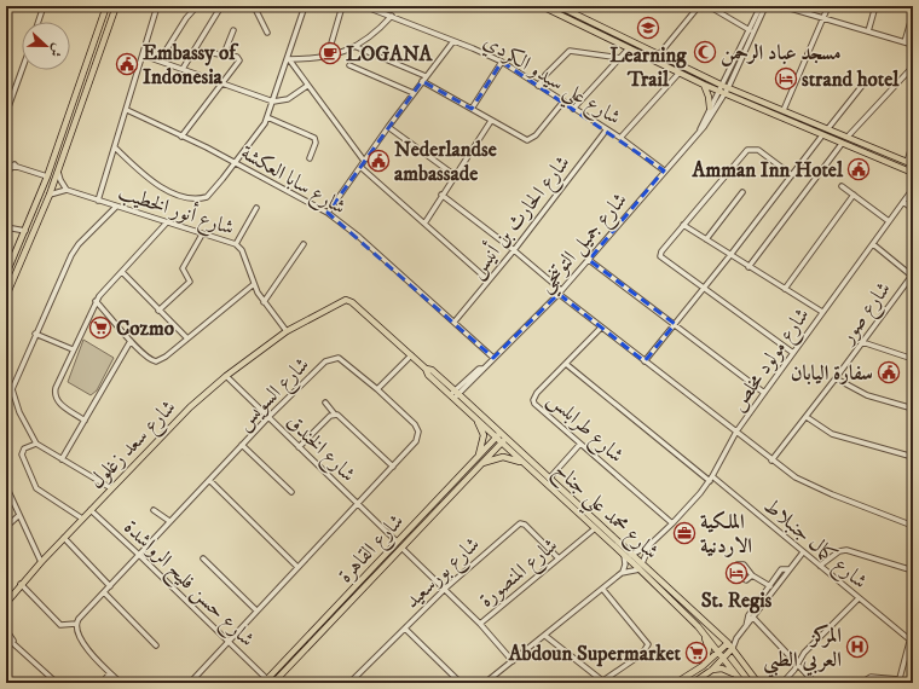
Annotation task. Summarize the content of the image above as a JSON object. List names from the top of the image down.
{
  "streets": {
    "main road": ["شارع سعد زغلول", "شارع محمد علي جناح", "شارع القاهرة"],
    "street": [
      "شارع علي سيدو الكردي",
      "شارع سابا العكشة",
      "شارع أنور الخطيب",
      "شارع الحارث بن أنيس",
      "شارع جميل التوتنجي",
      "شارع صور",
      "شارع مولود مخلص",
      "شارع السويس",
      "شارع طرابلس",
      "شارع الخندق",
      "شارع كمال جنبلاط",
      "شارع بورسعيد",
      "شارع المنصورة",
      "شارع حسن فليح الرواشدة"
    ]
  },
  "crossings": [
    ["شارع علي سيدو الكردي", "شارع الحارث بن أنيس"],
    ["شارع علي سيدو الكردي", "شارع جميل التوتنجي"],
    ["شارع سابا العكشة", "شارع الحارث بن أنيس"],
    ["شارع سابا العكشة", "شارع جميل التوتنجي"],
    ["شارع أنور الخطيب", "شارع سعد زغلول"],
    ["شارع أنور الخطيب", "شارع محمد علي جناح"],
    ["شارع جميل التوتنجي", "شارع محمد علي جناح"],
    ["شارع مولود مخلص", "شارع طرابلس"],
    ["شارع مولود مخلص", "شارع محمد علي جناح"],
    ["شارع مولود مخلص", "شارع كمال جنبلاط"],
    ["شارع السويس", "شارع الخندق"],
    ["شارع السويس", "شارع حسن فليح الرواشدة"],
    ["شارع طرابلس", "شارع كمال جنبلاط"],
    ["شارع سعد زغلول", "شارع الخندق"],
    ["شارع سعد زغلول", "شارع محمد علي جناح"],
    ["شارع سعد زغلول", "شارع حسن فليح الرواشدة"],
    ["شارع الخندق", "شارع القاهرة"],
    ["شارع محمد علي جناح", "شارع القاهرة"],
    ["شارع محمد علي جناح", "شارع المنصورة"],
    ["شارع القاهرة", "شارع المنصورة"],
    ["شارع القاهرة", "شارع حسن فليح الرواشدة"],
    ["شارع بورسعيد", "شارع المنصورة"]
  ],
  "places": {
    "school or university": ["Learning Trail"],
    "mosque": ["مسجد عباد الرحمن"],
    "cafe": ["LOGANA"],
    "public building": [
      "Embassy of Indonesia",
      "Nederlandse ambassade",
      "Amman Inn Hotel",
      "سفارة اليابان"
    ],
    "hotel": ["strand hotel", "St. Regis"],
    "supermarket": ["Cozmo", "Abdoun Supermarket"],
    "office": ["الملكية الاردنية"],
    "hospital": ["المركز العربي الطبي"]
  },
  "north": "right"
}
